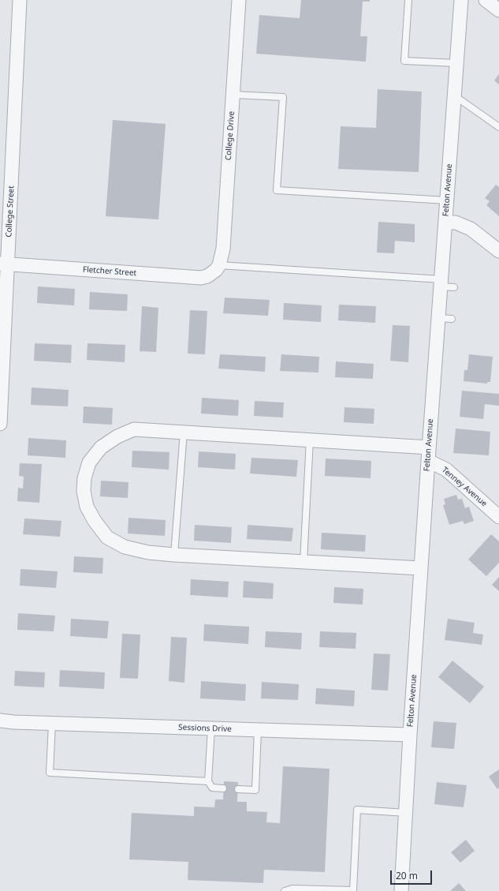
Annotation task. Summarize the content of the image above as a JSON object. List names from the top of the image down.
{
  "streets": {
    "street": [
      "College Drive",
      "Felton Avenue",
      "College Street",
      "Fletcher Street",
      "Tenney Avenue",
      "Sessions Drive"
    ]
  },
  "crossings": [
    ["College Drive", "Fletcher Street"],
    ["Felton Avenue", "Tenney Avenue"],
    ["Felton Avenue", "Sessions Drive"],
    ["College Street", "Fletcher Street"]
  ],
  "scale_bar": "20 m"
}
